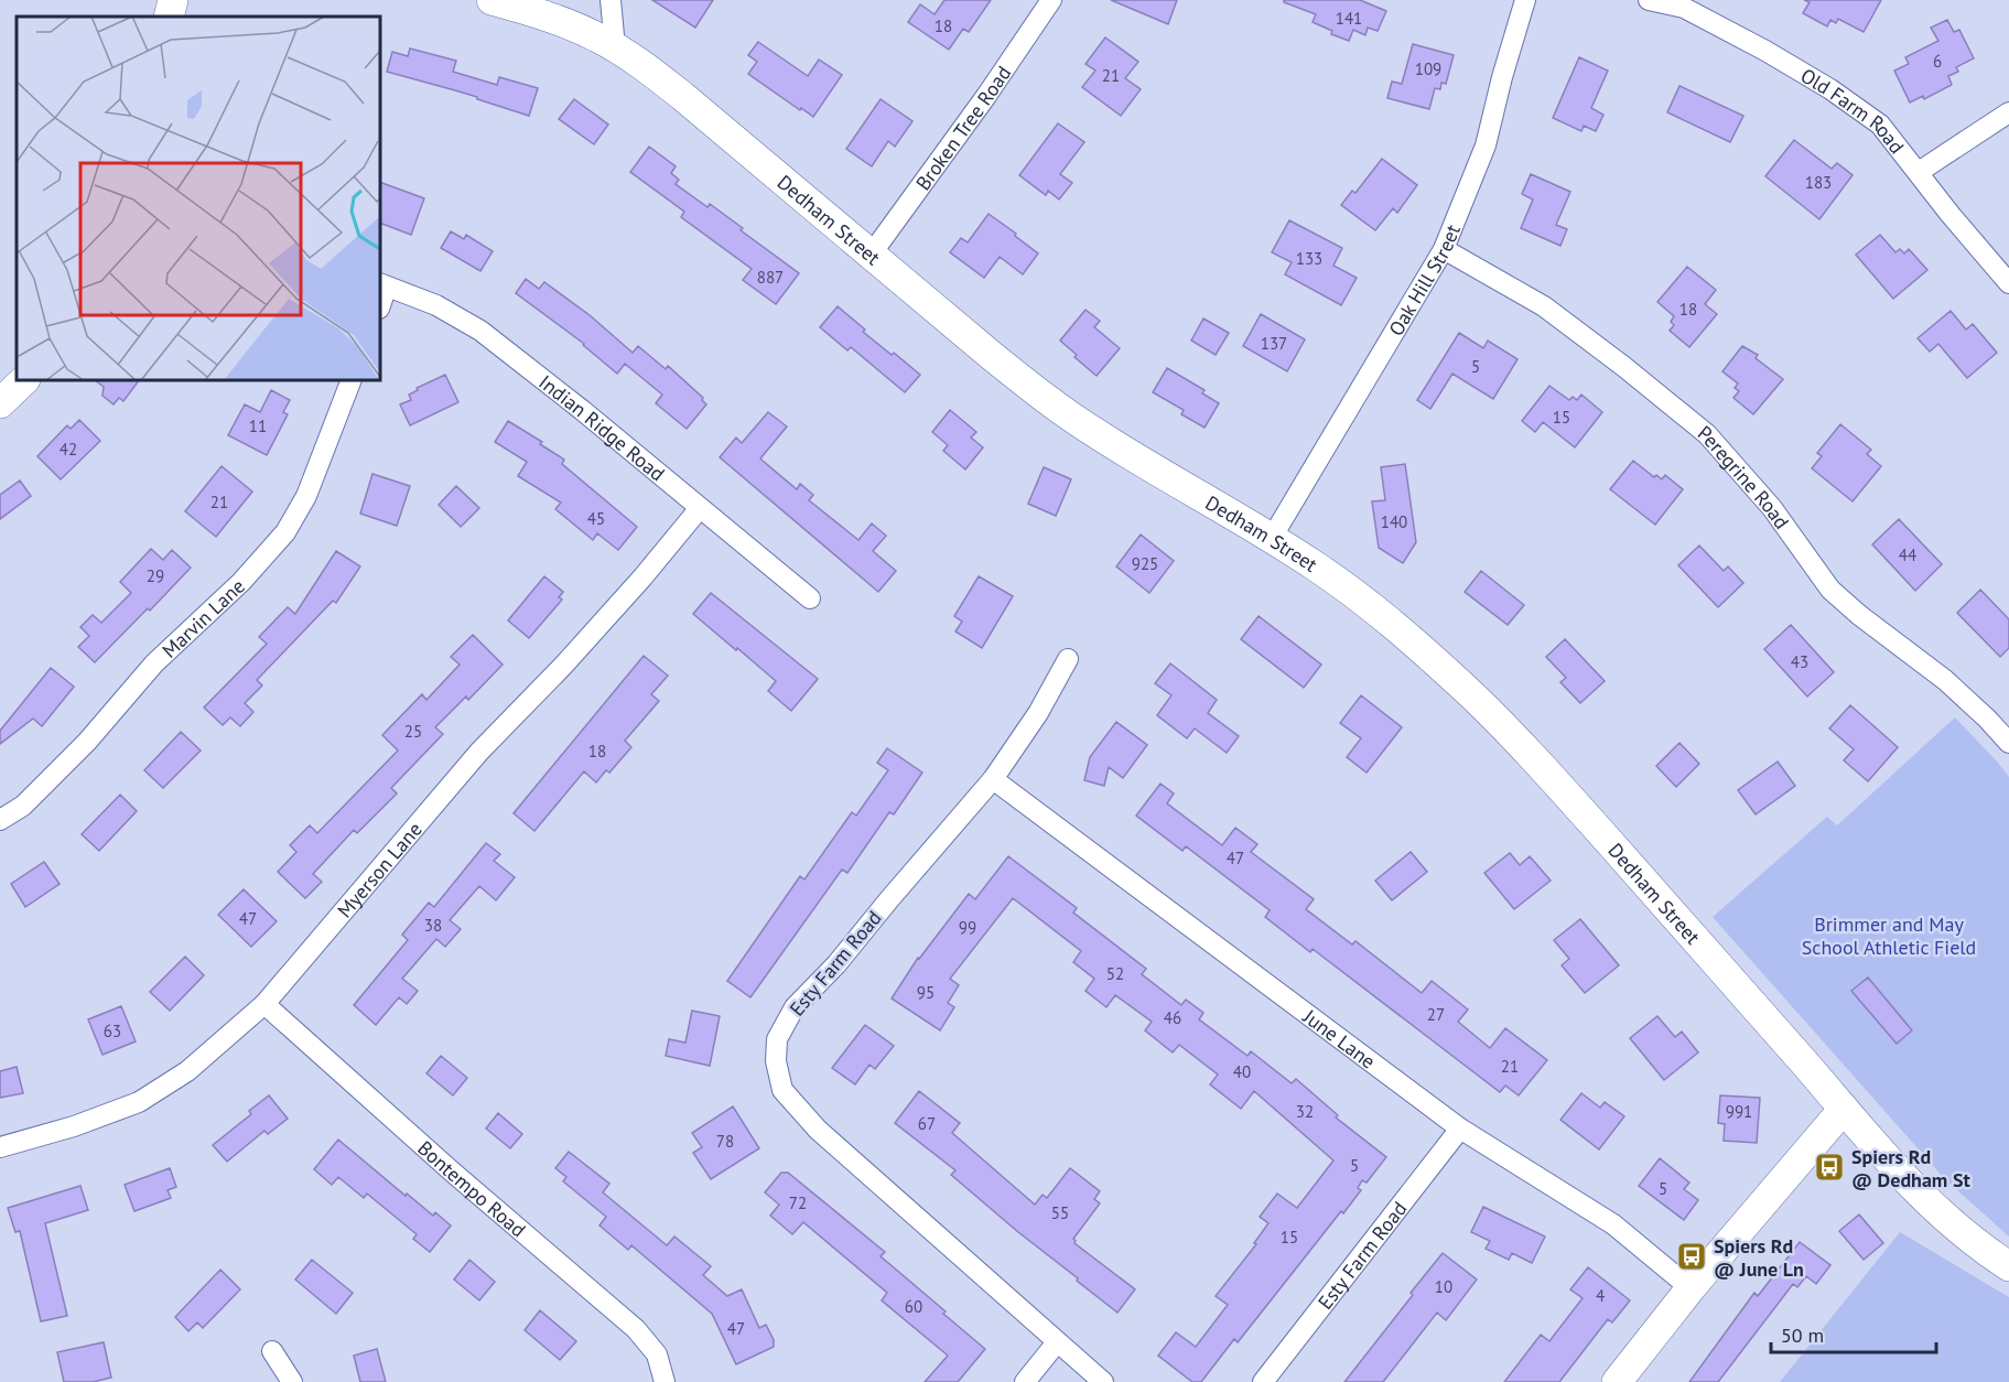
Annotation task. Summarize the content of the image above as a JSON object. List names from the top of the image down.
{
  "streets": {
    "street": [
      "Old Farm Road",
      "Broken Tree Road",
      "Dedham Street",
      "Oak Hill Street",
      "Indian Ridge Road",
      "Peregrine Road",
      "Marvin Lane",
      "Myerson Lane",
      "Esty Farm Road",
      "June Lane",
      "Bontempo Road"
    ]
  },
  "crossings": [
    ["Broken Tree Road", "Dedham Street"],
    ["Dedham Street", "Oak Hill Street"],
    ["Oak Hill Street", "Peregrine Road"],
    ["Indian Ridge Road", "Myerson Lane"],
    ["Myerson Lane", "Bontempo Road"],
    ["Esty Farm Road", "June Lane"]
  ],
  "parks": ["Brimmer and May School Athletic Field"],
  "places": {
    "bus stop": ["Spiers Rd @ Dedham St", "Spiers Rd @ June Ln"]
  },
  "house_numbers": [
    "141",
    "18",
    "6",
    "109",
    "21",
    "183",
    "133",
    "887",
    "18",
    "137",
    "5",
    "15",
    "11",
    "42",
    "21",
    "45",
    "140",
    "44",
    "925",
    "29",
    "43",
    "25",
    "18",
    "47",
    "47",
    "38",
    "99",
    "52",
    "95",
    "27",
    "46",
    "63",
    "21",
    "40",
    "32",
    "991",
    "67",
    "78",
    "5",
    "5",
    "72",
    "55",
    "15",
    "10",
    "4",
    "60",
    "47"
  ],
  "scale_bar": "50 m"
}
